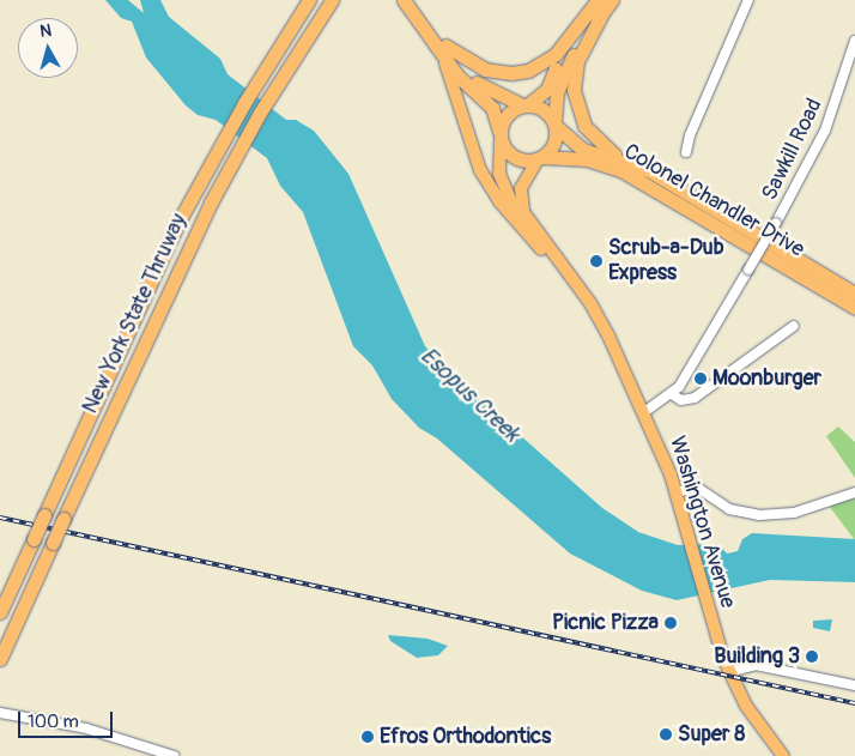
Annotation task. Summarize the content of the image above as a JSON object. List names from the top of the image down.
{
  "streets": {
    "highway": ["Colonel Chandler Drive", "New York State Thruway"],
    "main road": ["Washington Avenue"],
    "street": ["Sawkill Road"]
  },
  "crossings": [
    ["Sawkill Road", "Washington Avenue"],
    ["Colonel Chandler Drive", "Washington Avenue"]
  ],
  "water": ["Esopus Creek"],
  "places": [
    "Scrub-a-Dub Express",
    "Moonburger",
    "Picnic Pizza",
    "Building 3",
    "Super 8",
    "Efros Orthodontics"
  ],
  "scale_bar": "100 m",
  "north": "top"
}
